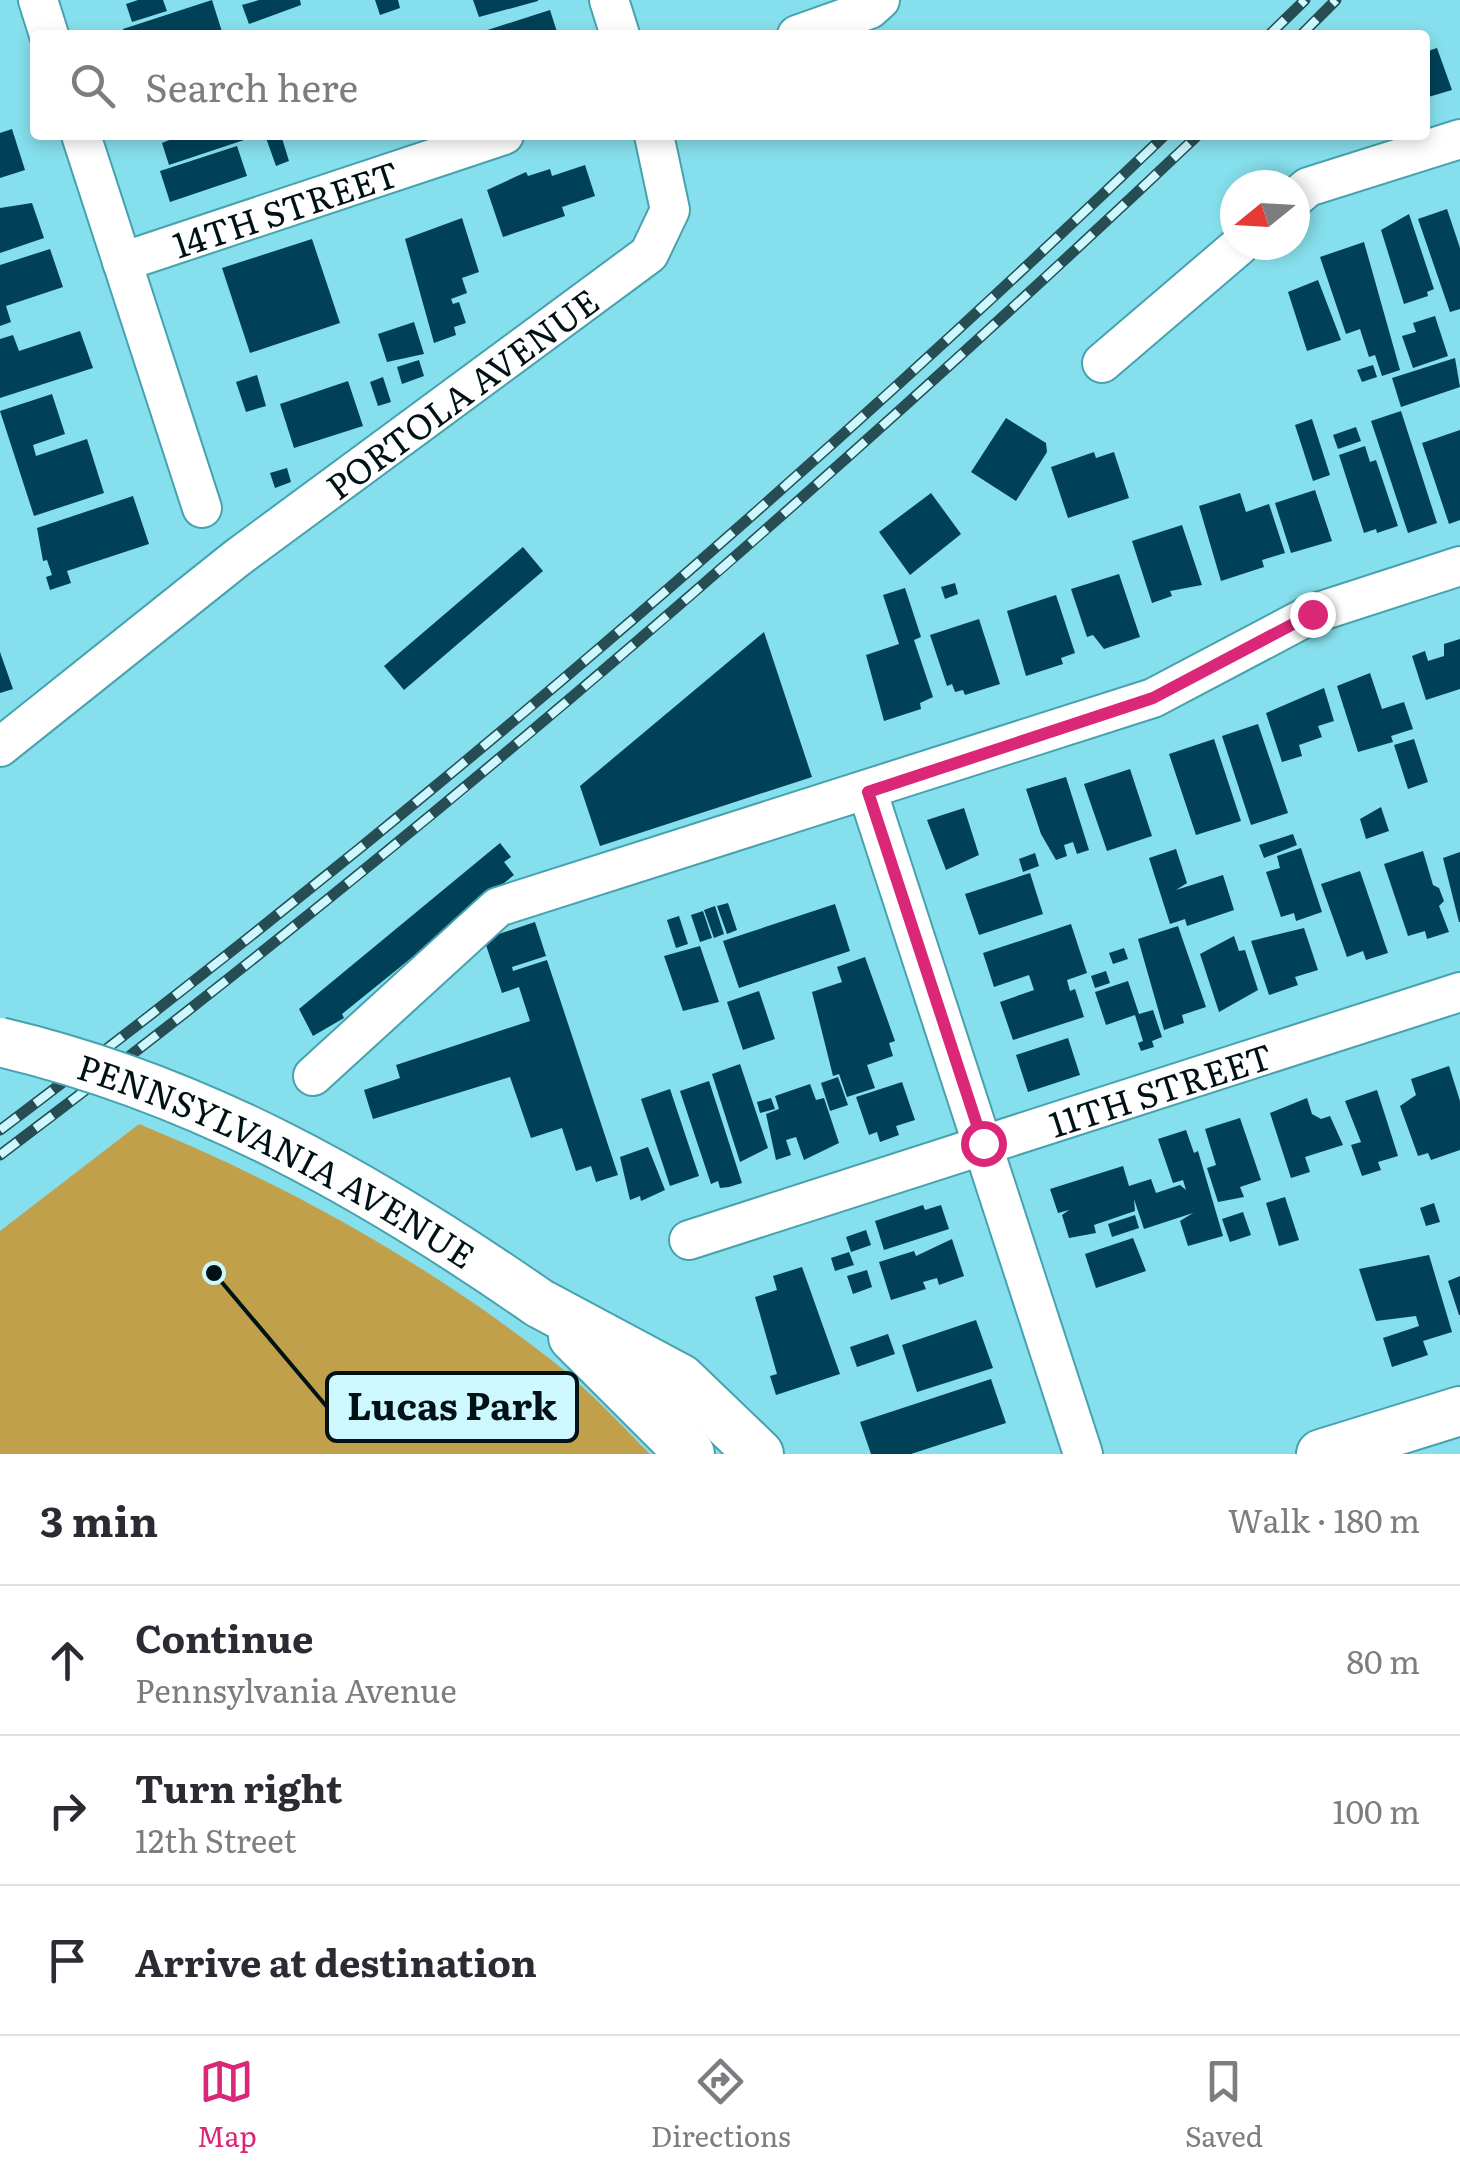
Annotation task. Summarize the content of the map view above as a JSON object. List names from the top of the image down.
{
  "streets": {
    "main road": ["PENNSYLVANIA AVENUE"],
    "street": ["14TH STREET", "PORTOLA AVENUE", "11TH STREET"]
  },
  "places": ["Lucas Park"],
  "north": "left",
  "page": {
    "search": "Search here",
    "heading": ["3 min", "Walk · 180 m"],
    "list": [
      ["Continue", "Pennsylvania Avenue", "80 m"],
      ["Turn right", "12th Street", "100 m"],
      "Arrive at destination"
    ],
    "nav": ["Map", "Directions", "Saved"]
  }
}
